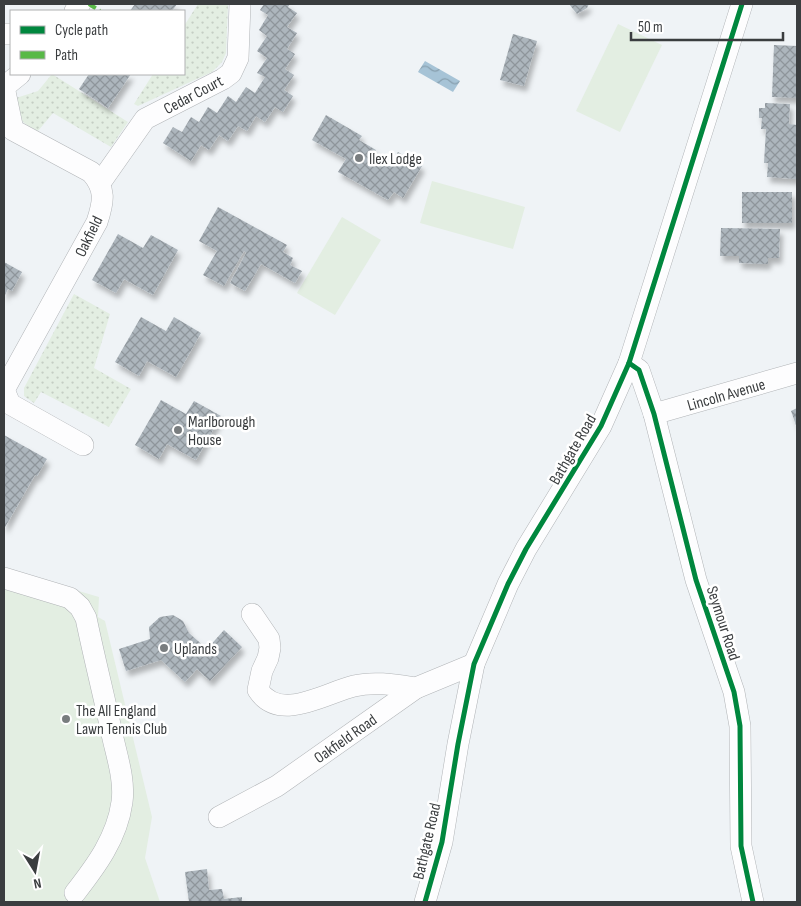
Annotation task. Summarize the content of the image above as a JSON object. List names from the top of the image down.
{
  "streets": {
    "street": [
      "Cedar Court",
      "Oakfield",
      "Lincoln Avenue",
      "Bathgate Road",
      "Seymour Road",
      "Oakfield Road"
    ]
  },
  "crossings": [
    ["Cedar Court", "Oakfield"],
    ["Lincoln Avenue", "Seymour Road"],
    ["Bathgate Road", "Seymour Road"],
    ["Bathgate Road", "Oakfield Road"]
  ],
  "places": [
    "Ilex Lodge",
    "Marlborough House",
    "Uplands",
    "The All England Lawn Tennis Club"
  ],
  "legend": ["Cycle path", "Path"],
  "scale_bar": "50 m",
  "north": "bottom"
}
